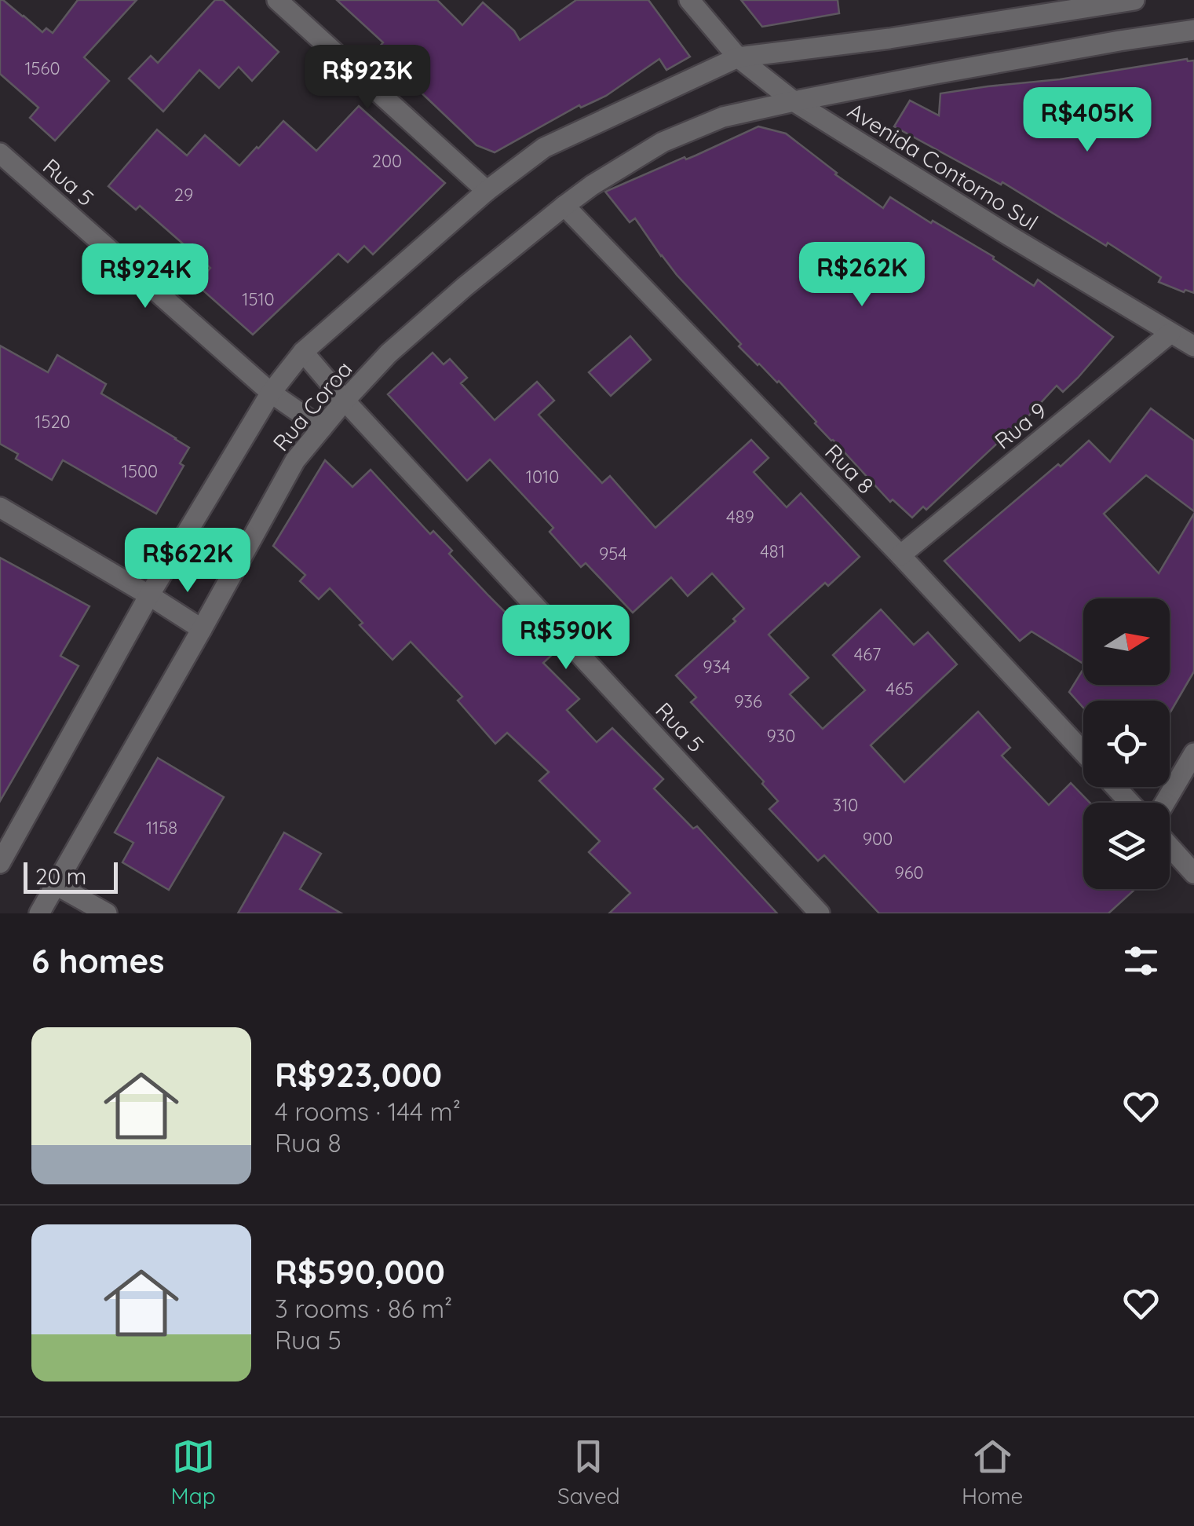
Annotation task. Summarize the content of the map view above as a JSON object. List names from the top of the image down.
{
  "streets": {
    "street": [
      "Avenida Contorno Sul",
      "Rua 5",
      "Rua Coroa",
      "Rua 9",
      "Rua 8"
    ]
  },
  "crossings": [
    ["Avenida Contorno Sul", "Rua Coroa"],
    ["Avenida Contorno Sul", "Rua 9"],
    ["Rua 5", "Rua Coroa"],
    ["Rua Coroa", "Rua 8"],
    ["Rua 9", "Rua 8"]
  ],
  "house_numbers": [
    "1560",
    "200",
    "29",
    "1510",
    "1520",
    "1500",
    "1010",
    "489",
    "481",
    "954",
    "467",
    "934",
    "465",
    "936",
    "930",
    "310",
    "1158",
    "900",
    "960"
  ],
  "scale_bar": "20 m",
  "north": "right",
  "page": {
    "price": [
      "R$923K",
      "R$405K",
      "R$262K",
      "R$924K",
      "R$622K",
      "R$590K"
    ],
    "scale": "20 m",
    "heading": "6 homes",
    "list": [
      {
        "name": "R$923,000",
        "note": "4 rooms · 144 m² · Rua 8"
      },
      {
        "name": "R$590,000",
        "note": "3 rooms · 86 m² · Rua 5"
      }
    ],
    "tabs": ["Map", "Saved", "Home"]
  }
}
